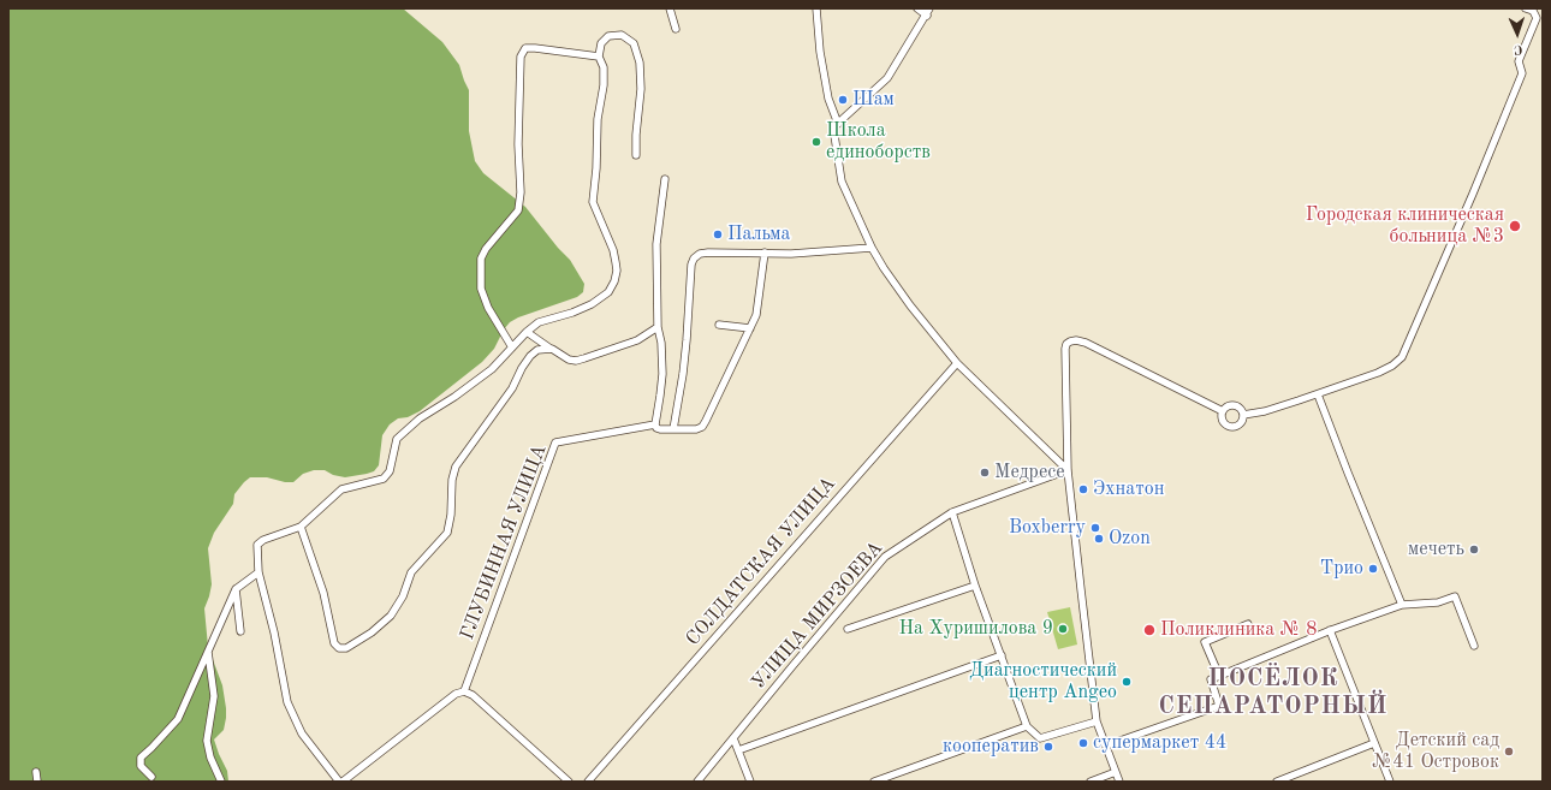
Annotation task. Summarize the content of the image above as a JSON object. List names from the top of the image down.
{
  "streets": {
    "street": ["ГЛУБИННАЯ УЛИЦА", "СОЛДАТСКАЯ УЛИЦА", "УЛИЦА МИРЗОЕВА"]
  },
  "districts": ["ПОСЁЛОК СЕПАРАТОРНЫЙ"],
  "places": [
    "Шам",
    "Школа единоборств",
    "Городская клиническая больница №3",
    "Пальма",
    "Медресе",
    "Эхнатон",
    "Boxberry",
    "Ozon",
    "мечеть",
    "Трио",
    "На Хуришилова 9",
    "Поликлиника № 8",
    "Диагностический центр Angeo",
    "супермаркет 44",
    "кооператив",
    "Детский сад №41 Островок"
  ],
  "north": "bottom"
}
